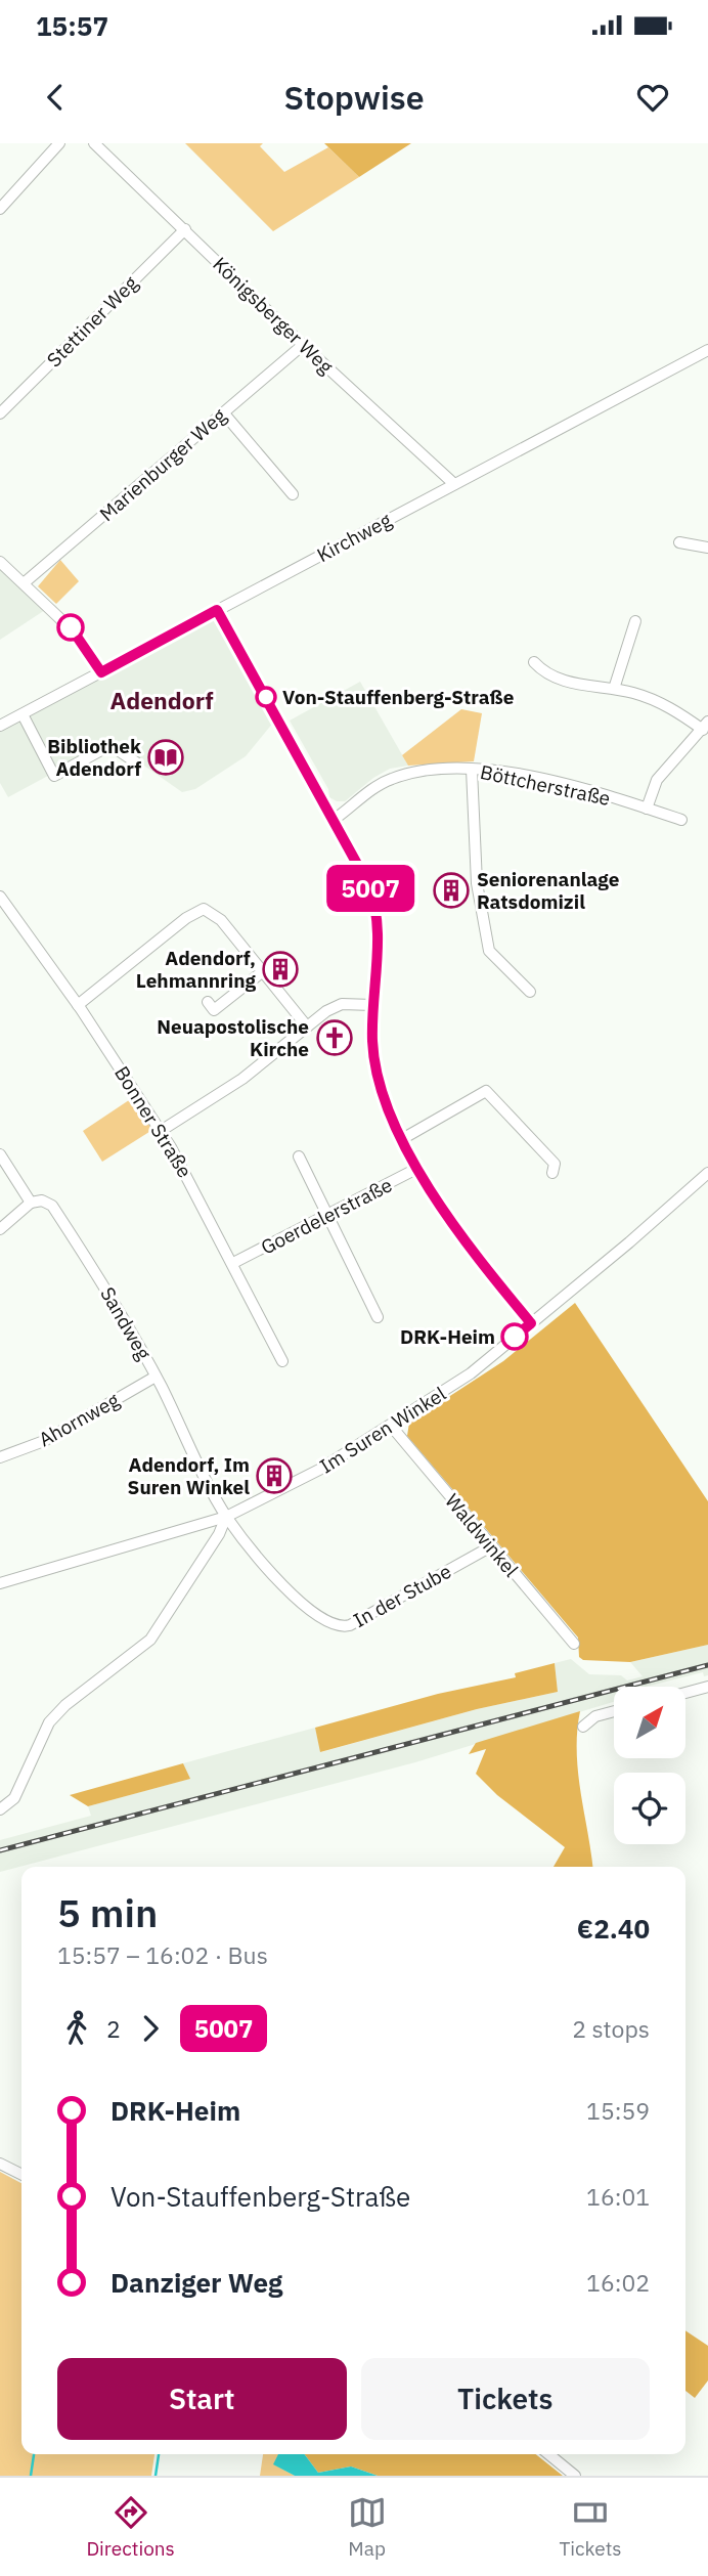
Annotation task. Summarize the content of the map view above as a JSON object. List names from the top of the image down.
{
  "streets": {
    "street": [
      "Königsberger Weg",
      "Stettiner Weg",
      "Marienburger Weg",
      "Kirchweg",
      "Böttcherstraße",
      "Bonner Straße",
      "Goerdelerstraße",
      "Sandweg",
      "Ahornweg",
      "Im Suren Winkel",
      "Waldwinkel",
      "In der Stube"
    ]
  },
  "crossings": [
    ["Königsberger Weg", "Stettiner Weg"],
    ["Königsberger Weg", "Marienburger Weg"],
    ["Königsberger Weg", "Kirchweg"],
    ["Bonner Straße", "Goerdelerstraße"],
    ["Sandweg", "Ahornweg"],
    ["Sandweg", "Im Suren Winkel"],
    ["Sandweg", "In der Stube"],
    ["Im Suren Winkel", "Waldwinkel"],
    ["Im Suren Winkel", "In der Stube"],
    ["Waldwinkel", "In der Stube"]
  ],
  "districts": ["Adendorf"],
  "places": {
    "other": ["Von-Stauffenberg-Straße", "DRK-Heim"],
    "library": ["Bibliothek Adendorf"],
    "building": ["Seniorenanlage Ratsdomizil", "Adendorf, Lehmannring", "Adendorf, Im Suren Winkel"],
    "church": ["Neuapostolische Kirche"]
  },
  "lines": ["bus line 5007"],
  "north": "top right",
  "page": {
    "status": "15:57",
    "header": "Stopwise",
    "on_map": "5007",
    "heading": ["5 min", "15:57 – 16:02 · Bus", "€2.40"],
    "legs": ["2", "5007", "2 stops"],
    "list": [
      {
        "name": "DRK-Heim",
        "value": "15:59"
      },
      {
        "name": "Von-Stauffenberg-Straße",
        "value": "16:01"
      },
      {
        "name": "Danziger Weg",
        "value": "16:02"
      }
    ],
    "buttons": ["Start", "Tickets"],
    "tabs": ["Directions", "Map", "Tickets"]
  }
}
